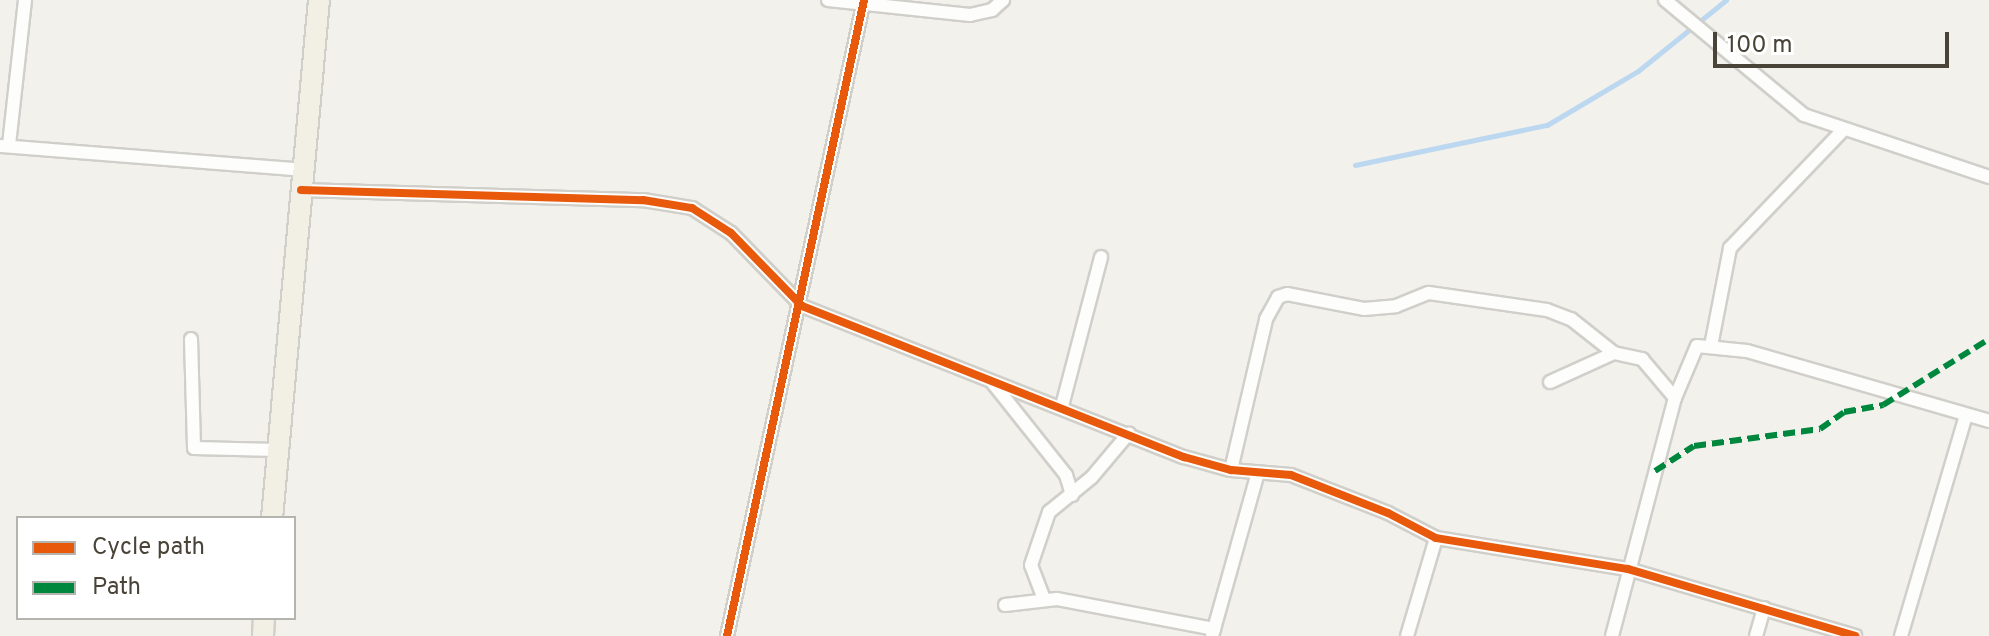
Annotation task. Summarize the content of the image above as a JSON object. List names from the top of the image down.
{
  "legend": ["Cycle path", "Path"],
  "scale_bar": "100 m"
}
